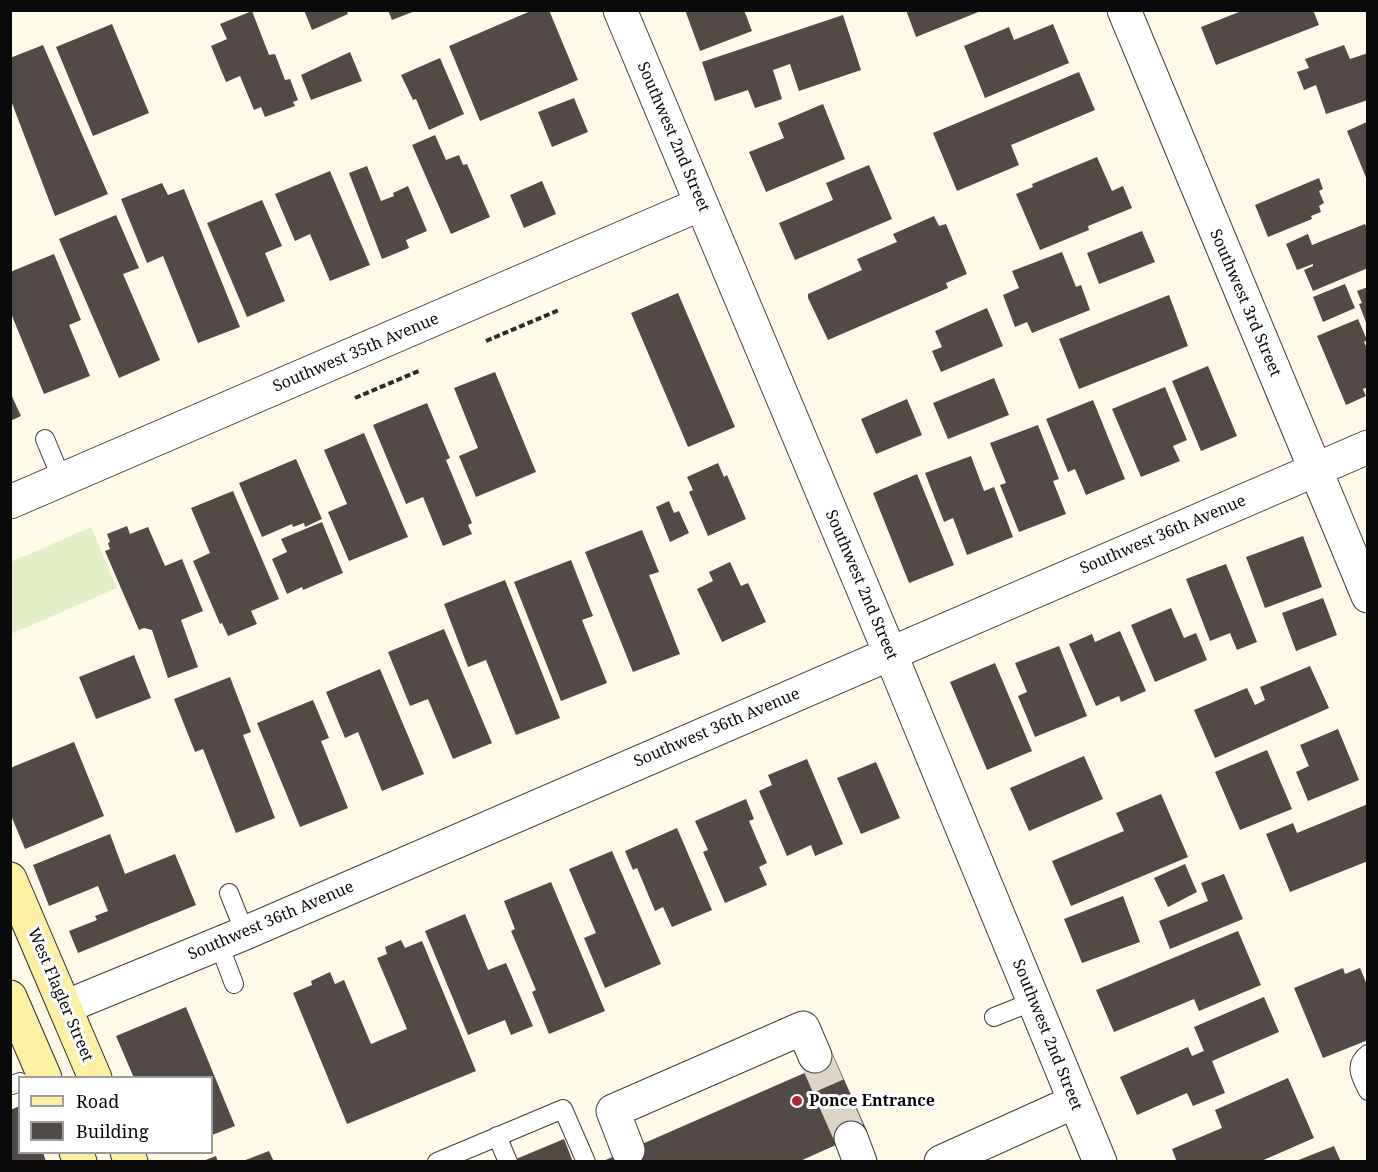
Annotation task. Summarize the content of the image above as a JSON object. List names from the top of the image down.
{
  "streets": {
    "main road": ["West Flagler Street"],
    "street": [
      "Southwest 2nd Street",
      "Southwest 3rd Street",
      "Southwest 35th Avenue",
      "Southwest 36th Avenue"
    ]
  },
  "crossings": [
    ["Southwest 2nd Street", "Southwest 35th Avenue"],
    ["Southwest 2nd Street", "Southwest 36th Avenue"],
    ["Southwest 3rd Street", "Southwest 36th Avenue"],
    ["Southwest 36th Avenue", "West Flagler Street"]
  ],
  "places": ["Ponce Entrance"],
  "legend": ["Road", "Building"]
}
